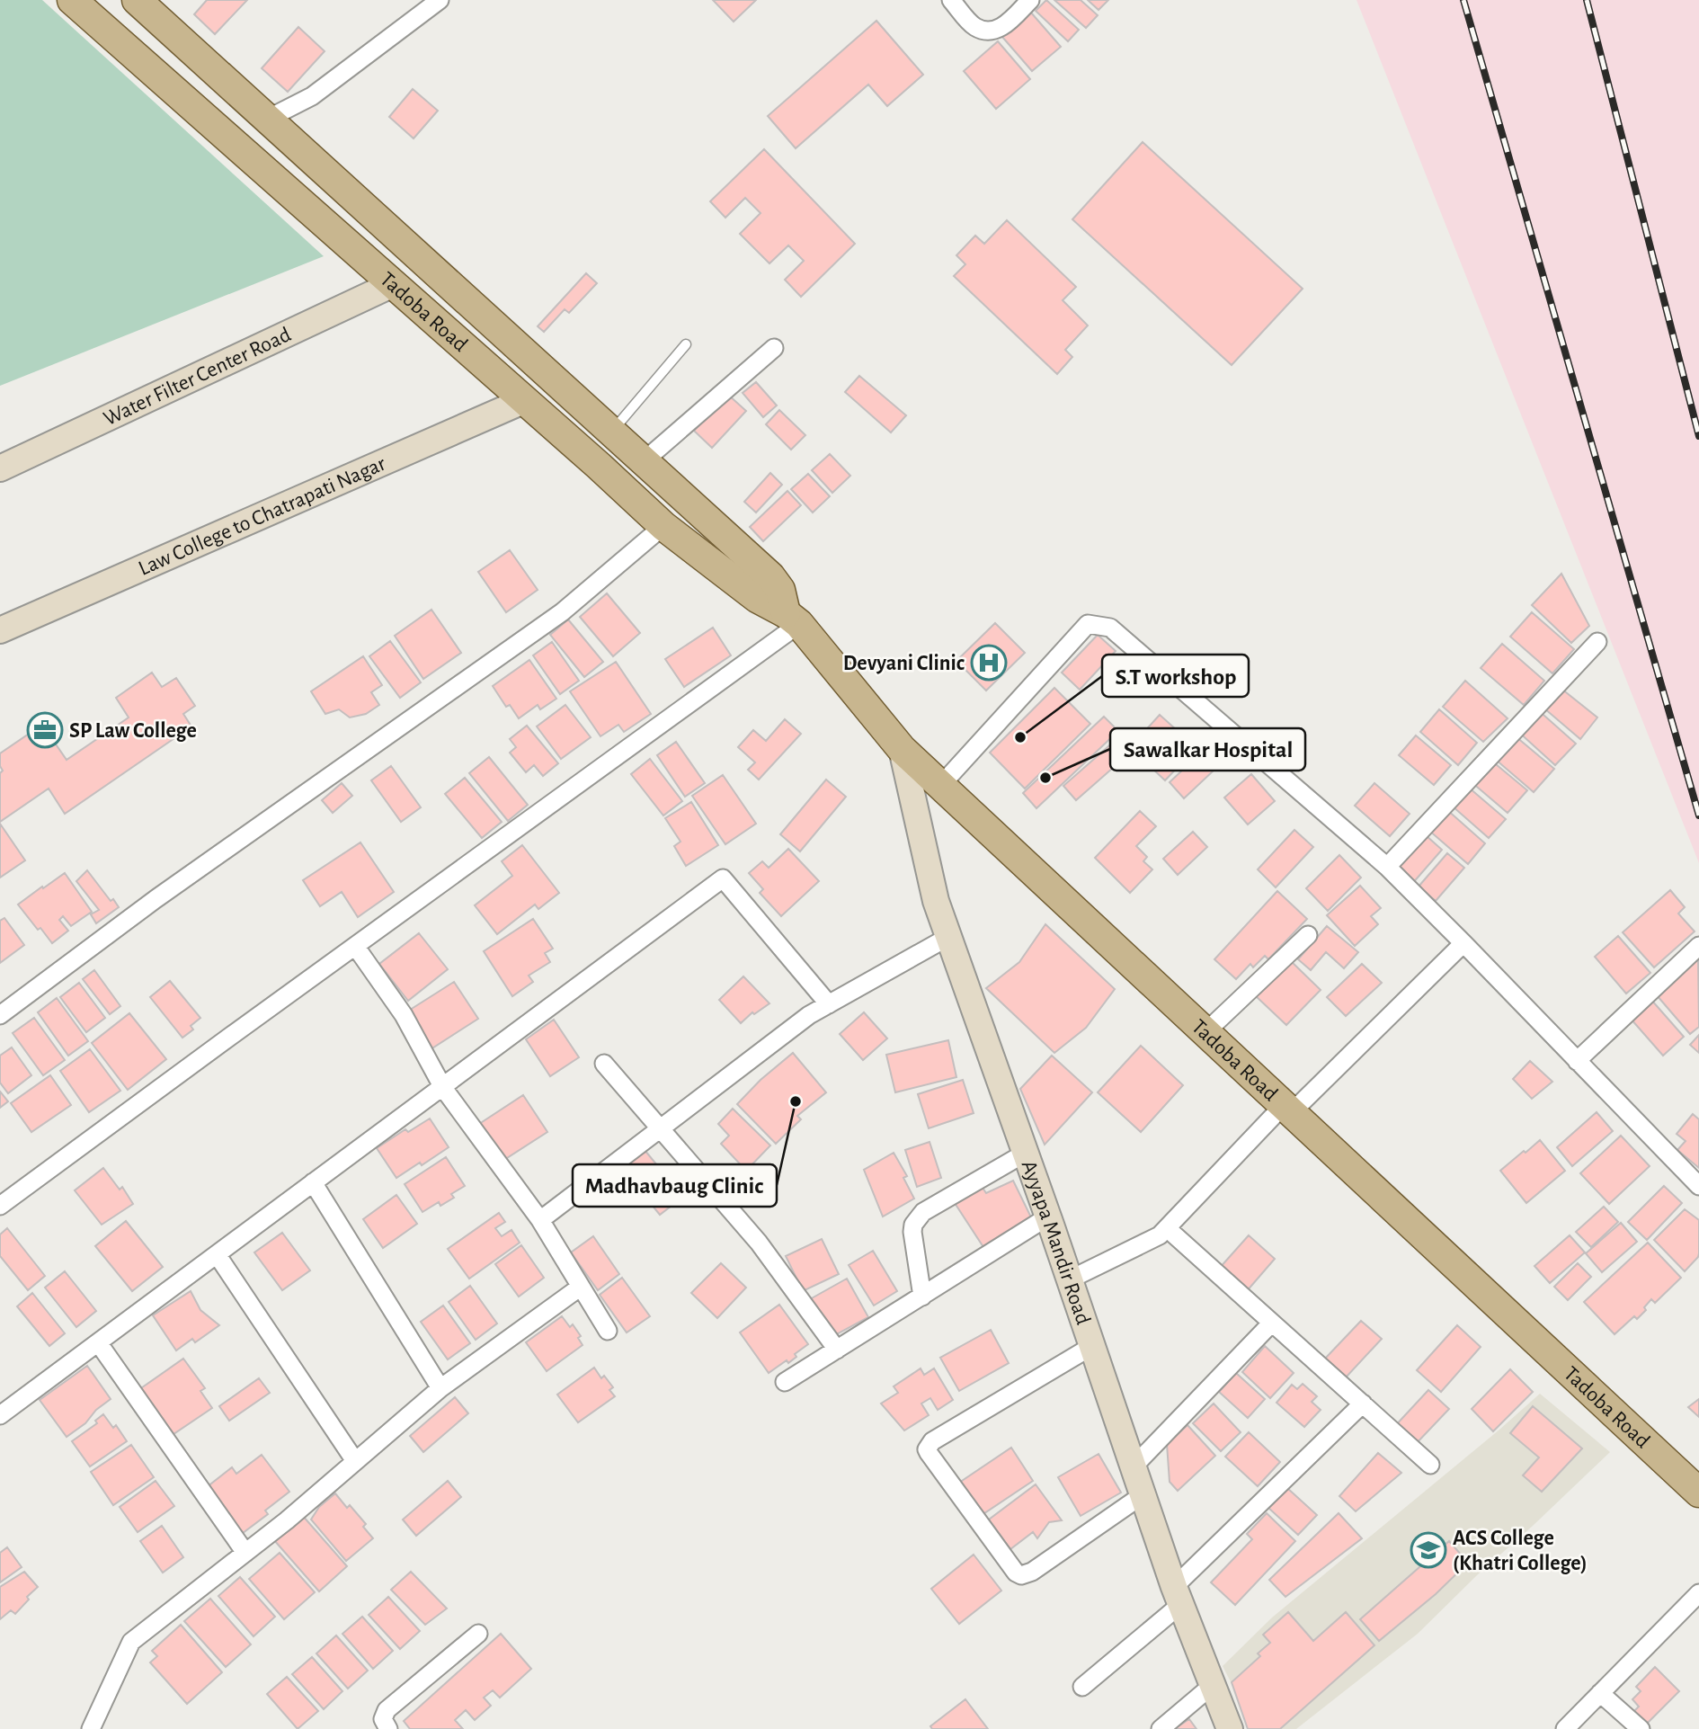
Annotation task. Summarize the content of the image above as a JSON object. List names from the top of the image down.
{
  "streets": {
    "main road": ["Tadoba Road"],
    "street": ["Water Filter Center Road", "Law College to Chatrapati Nagar", "Ayyapa Mandir Road"]
  },
  "crossings": [
    ["Tadoba Road", "Water Filter Center Road"],
    ["Tadoba Road", "Law College to Chatrapati Nagar"],
    ["Tadoba Road", "Ayyapa Mandir Road"]
  ],
  "places": {
    "hospital": ["Devyani Clinic"],
    "office": ["SP Law College"],
    "other": ["S.T workshop", "Sawalkar Hospital", "Madhavbaug Clinic"],
    "school or university": ["ACS College (Khatri College)"]
  }
}
